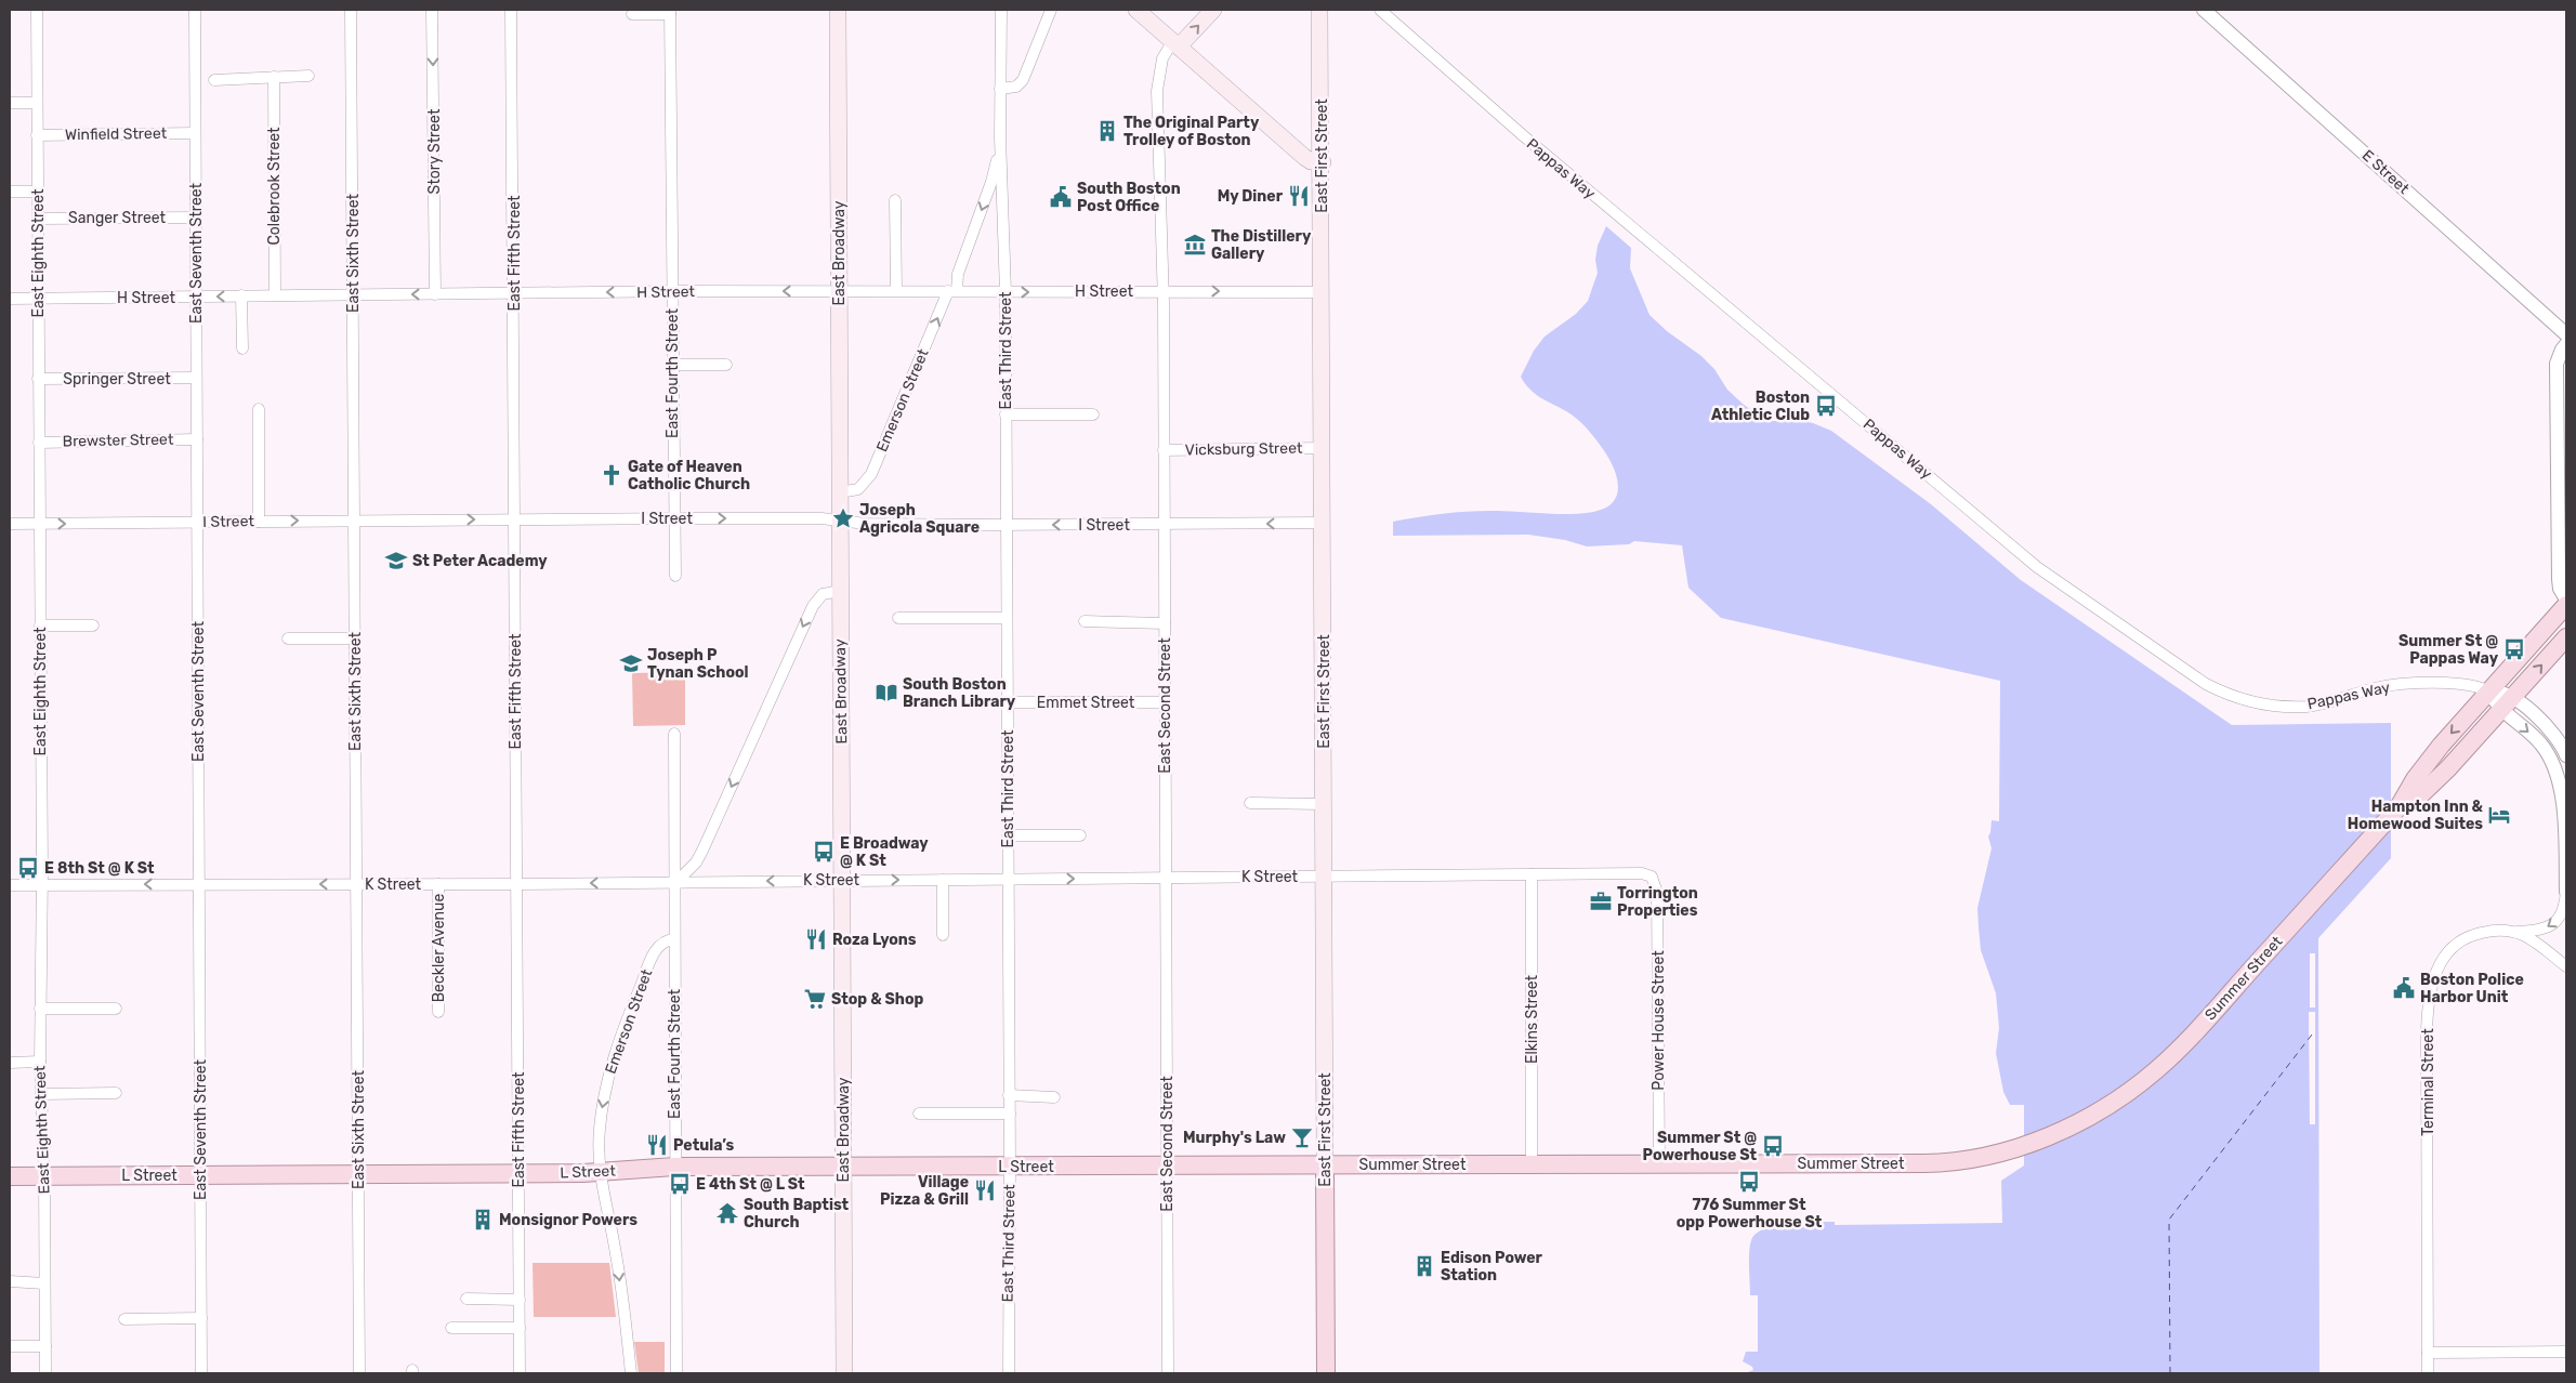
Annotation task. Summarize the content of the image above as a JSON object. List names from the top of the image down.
{
  "streets": {
    "main road": [
      "East First Street",
      "East Broadway",
      "Summer Street",
      "L Street"
    ],
    "street": [
      "Winfield Street",
      "Story Street",
      "Pappas Way",
      "E Street",
      "Colebrook Street",
      "Sanger Street",
      "East Eighth Street",
      "East Seventh Street",
      "East Sixth Street",
      "East Fifth Street",
      "H Street",
      "East Third Street",
      "East Fourth Street",
      "Springer Street",
      "Emerson Street",
      "Brewster Street",
      "Vicksburg Street",
      "I Street",
      "Emmet Street",
      "East Second Street",
      "K Street",
      "Beckler Avenue",
      "Elkins Street",
      "Power House Street",
      "Terminal Street"
    ]
  },
  "crossings": [
    ["Winfield Street", "East Eighth Street"],
    ["Winfield Street", "East Seventh Street"],
    ["Story Street", "H Street"],
    ["East First Street", "H Street"],
    ["East First Street", "Vicksburg Street"],
    ["East First Street", "I Street"],
    ["East First Street", "K Street"],
    ["East First Street", "Summer Street"],
    ["Pappas Way", "Summer Street"],
    ["Colebrook Street", "H Street"],
    ["Sanger Street", "East Eighth Street"],
    ["Sanger Street", "East Seventh Street"],
    ["East Eighth Street", "H Street"],
    ["East Eighth Street", "Springer Street"],
    ["East Eighth Street", "Brewster Street"],
    ["East Eighth Street", "I Street"],
    ["East Eighth Street", "K Street"],
    ["East Eighth Street", "L Street"],
    ["East Seventh Street", "H Street"],
    ["East Seventh Street", "Springer Street"],
    ["East Seventh Street", "Brewster Street"],
    ["East Seventh Street", "I Street"],
    ["East Seventh Street", "K Street"],
    ["East Seventh Street", "L Street"],
    ["East Sixth Street", "H Street"],
    ["East Sixth Street", "I Street"],
    ["East Sixth Street", "K Street"],
    ["East Sixth Street", "L Street"],
    ["East Fifth Street", "H Street"],
    ["East Fifth Street", "I Street"],
    ["East Fifth Street", "K Street"],
    ["East Fifth Street", "L Street"],
    ["East Broadway", "H Street"],
    ["East Broadway", "Emerson Street"],
    ["East Broadway", "I Street"],
    ["East Broadway", "K Street"],
    ["East Broadway", "L Street"],
    ["H Street", "East Third Street"],
    ["H Street", "East Fourth Street"],
    ["H Street", "Emerson Street"],
    ["H Street", "East Second Street"],
    ["East Third Street", "Emerson Street"],
    ["East Third Street", "I Street"],
    ["East Third Street", "Emmet Street"],
    ["East Third Street", "K Street"],
    ["East Third Street", "L Street"],
    ["East Fourth Street", "Emerson Street"],
    ["East Fourth Street", "I Street"],
    ["East Fourth Street", "K Street"],
    ["East Fourth Street", "L Street"],
    ["Emerson Street", "L Street"],
    ["Vicksburg Street", "East Second Street"],
    ["I Street", "East Second Street"],
    ["Emmet Street", "East Second Street"],
    ["East Second Street", "K Street"],
    ["East Second Street", "Summer Street"],
    ["East Second Street", "L Street"],
    ["K Street", "Beckler Avenue"],
    ["K Street", "Elkins Street"],
    ["K Street", "Power House Street"],
    ["Summer Street", "Elkins Street"],
    ["Summer Street", "Power House Street"],
    ["Summer Street", "L Street"]
  ],
  "one_way": ["Story Street"],
  "places": {
    "building": ["The Original Party Trolley of Boston", "Monsignor Powers", "Edison Power Station"],
    "restaurant": [
      "My Diner",
      "Roza Lyons",
      "Petula’s",
      "Village Pizza & Grill"
    ],
    "public building": ["South Boston Post Office", "Boston Police Harbor Unit"],
    "museum": ["The Distillery Gallery"],
    "bus stop": [
      "Boston Athletic Club",
      "Summer St @ Pappas Way",
      "E Broadway @ K St",
      "E 8th St @ K St",
      "Summer St @ Powerhouse St",
      "776 Summer St opp Powerhouse St",
      "E 4th St @ L St"
    ],
    "church": ["Gate of Heaven Catholic Church"],
    "place": ["Joseph Agricola Square"],
    "school or university": ["St Peter Academy", "Joseph P Tynan School"],
    "library": ["South Boston Branch Library"],
    "hotel": ["Hampton Inn & Homewood Suites"],
    "office": ["Torrington Properties"],
    "supermarket": ["Stop & Shop"],
    "bar": ["Murphy's Law"],
    "temple": ["South Baptist Church"]
  }
}
